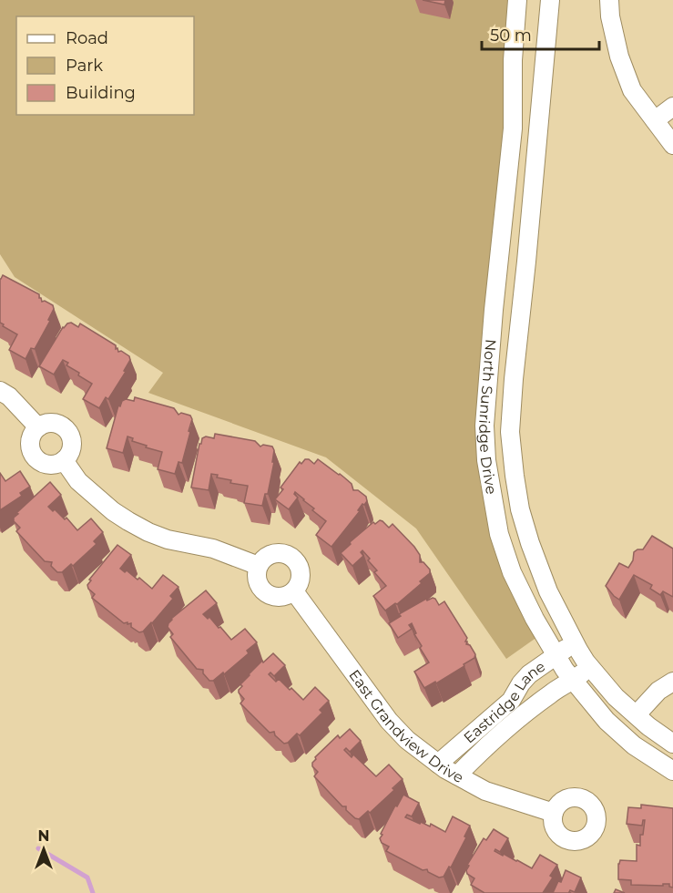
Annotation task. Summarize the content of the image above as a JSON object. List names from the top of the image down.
{
  "streets": {
    "street": ["North Sunridge Drive", "Eastridge Lane", "East Grandview Drive"]
  },
  "crossings": [
    ["North Sunridge Drive", "Eastridge Lane"],
    ["Eastridge Lane", "East Grandview Drive"]
  ],
  "legend": ["Road", "Park", "Building"],
  "scale_bar": "50 m",
  "north": "top"
}
